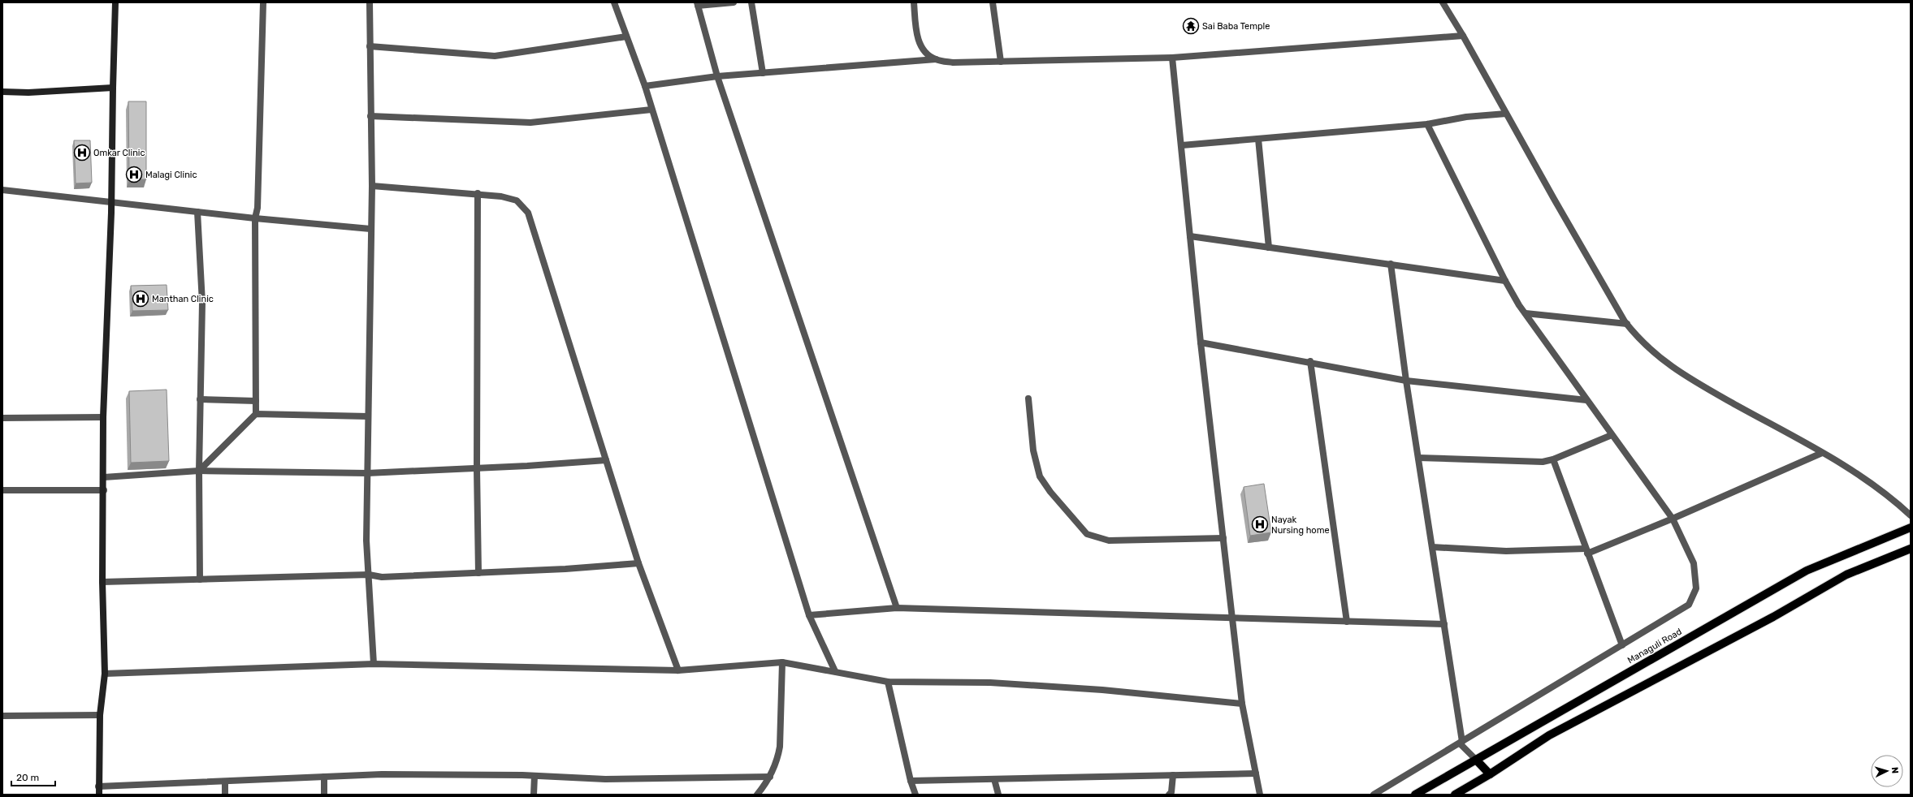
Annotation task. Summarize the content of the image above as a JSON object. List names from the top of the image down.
{
  "streets": {
    "main road": ["Managuli Road"]
  },
  "places": {
    "temple": ["Sai Baba Temple"],
    "hospital": [
      "Omkar Clinic",
      "Malagi Clinic",
      "Manthan Clinic",
      "Nayak Nursing home"
    ]
  },
  "scale_bar": "20 m",
  "north": "right"
}
